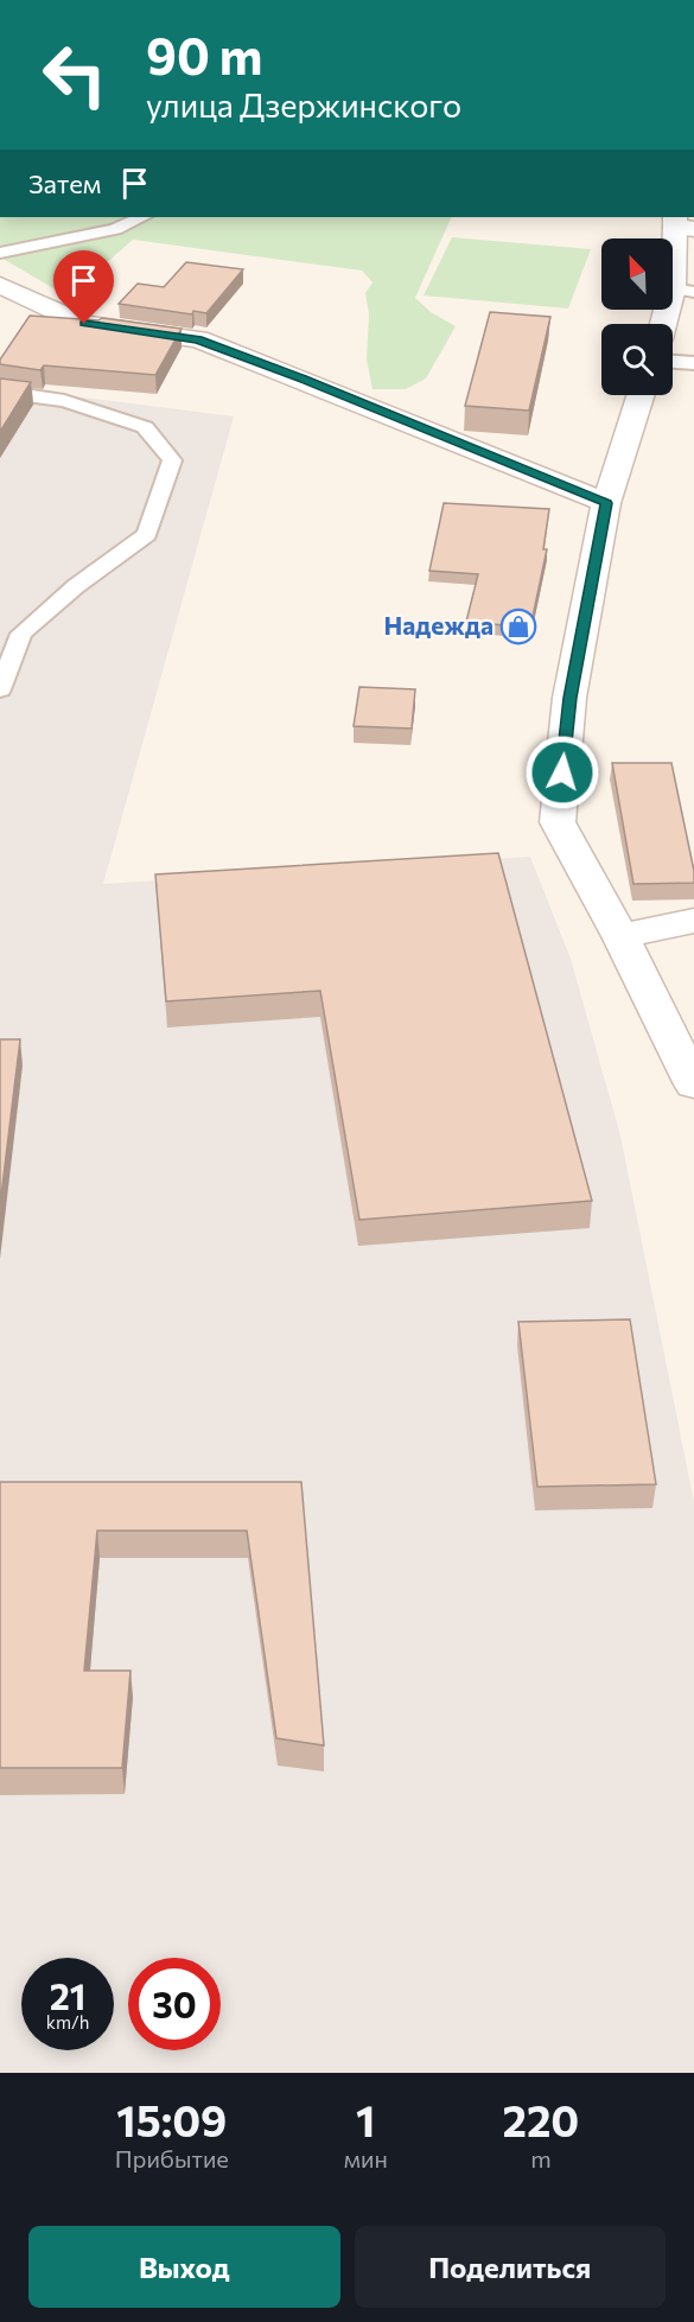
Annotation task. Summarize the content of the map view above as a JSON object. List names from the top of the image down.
{
  "places": {
    "shop": ["Надежда"]
  },
  "north": "top left",
  "page": {
    "turn": ["90 m", "улица Дзержинского"],
    "then": "Затем",
    "speed": "21 km/h",
    "limit": "30",
    "eta": [
      "15:09",
      "Прибытие",
      "1",
      "мин",
      "220",
      "m"
    ],
    "buttons": ["Выход", "Поделиться"]
  }
}
